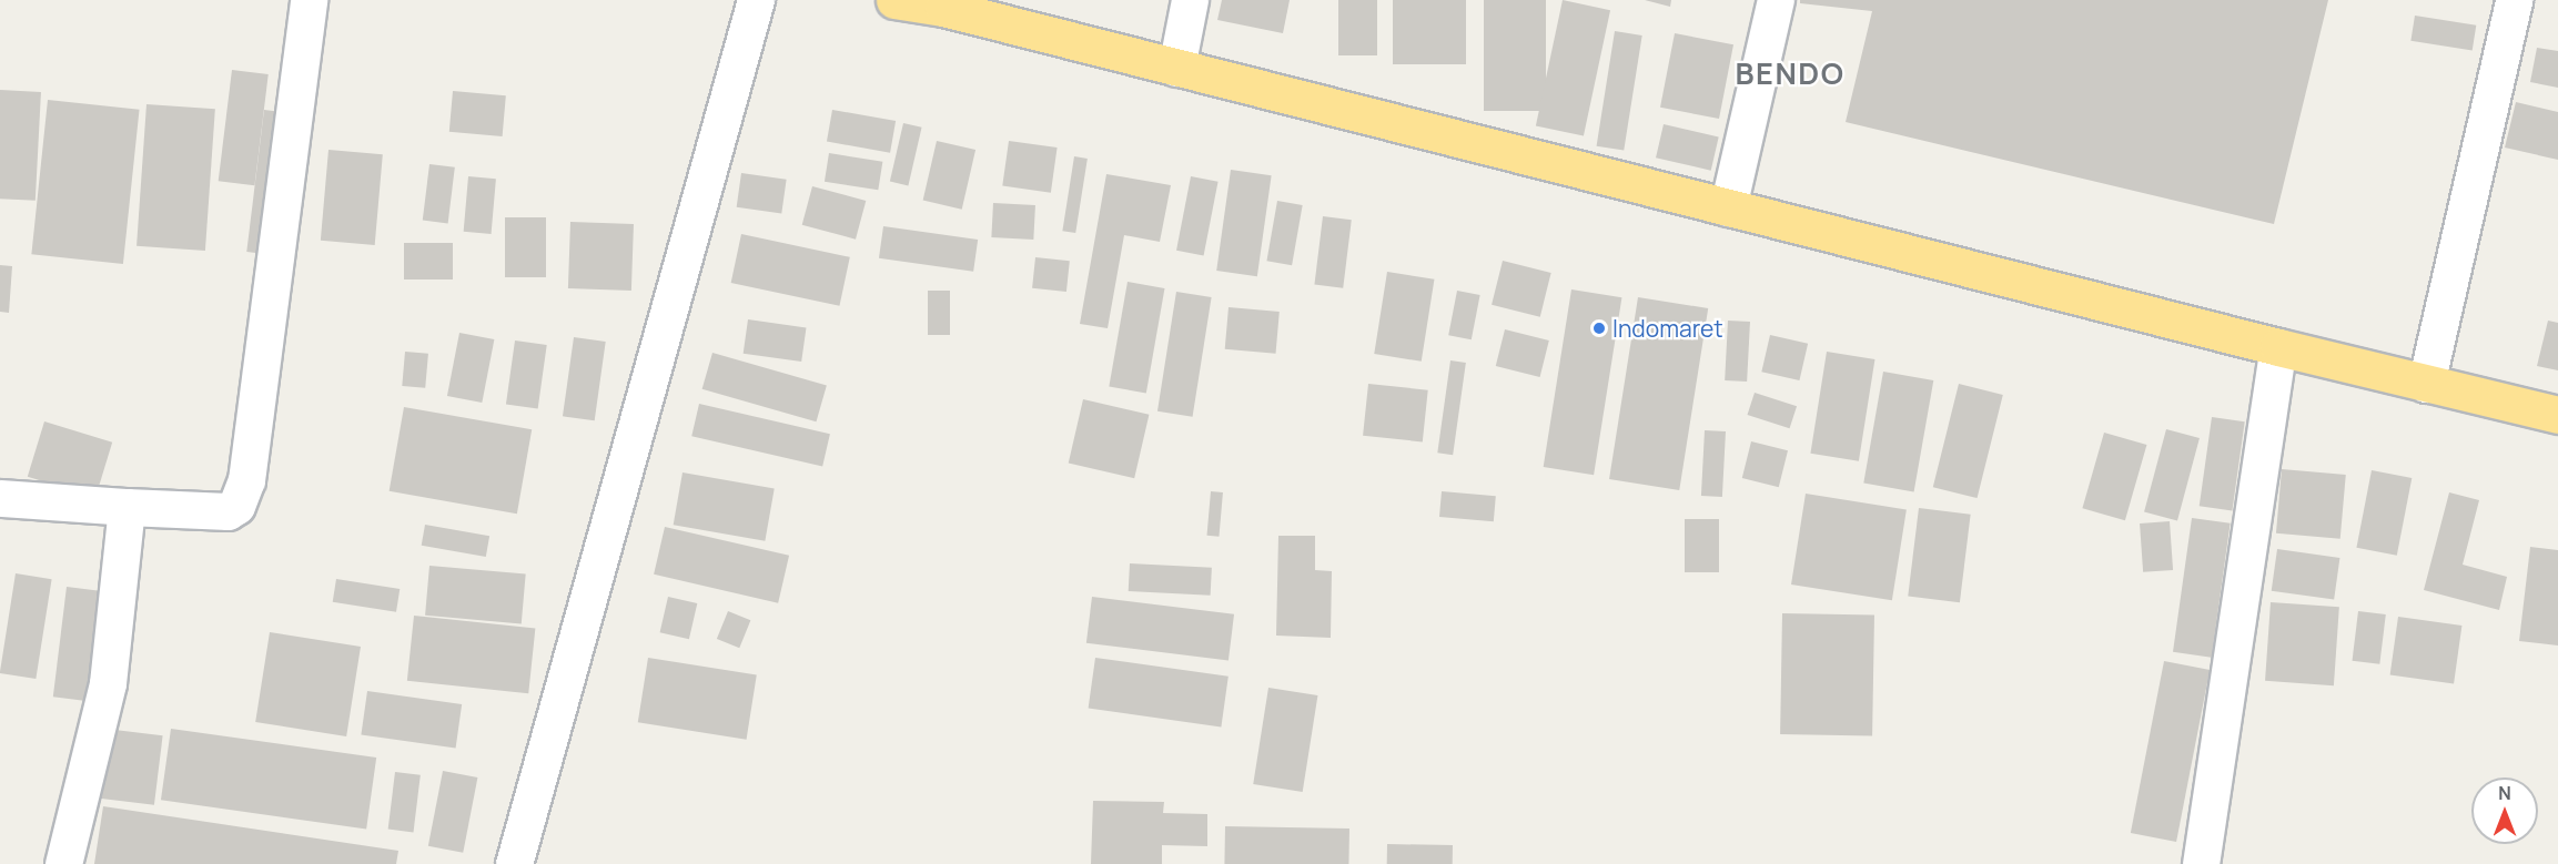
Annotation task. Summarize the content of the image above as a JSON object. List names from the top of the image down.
{
  "districts": ["BENDO"],
  "places": ["Indomaret"],
  "north": "top"
}
